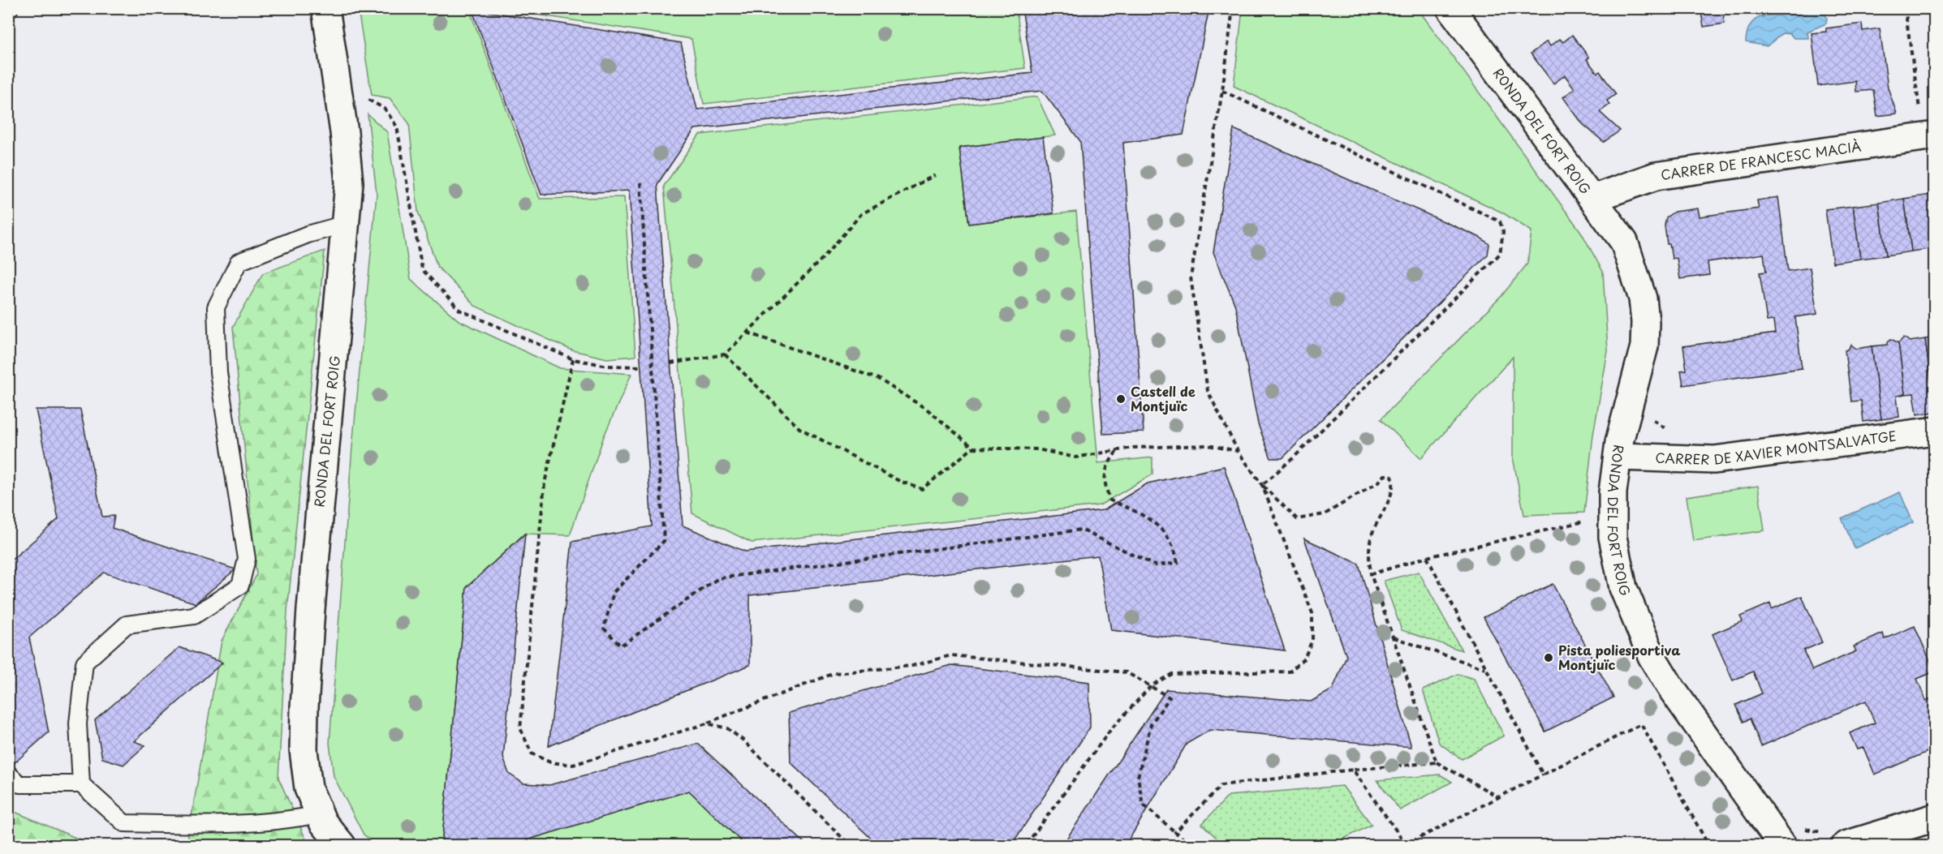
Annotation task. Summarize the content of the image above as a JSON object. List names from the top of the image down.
{
  "streets": {
    "street": ["RONDA DEL FORT ROIG", "CARRER DE FRANCESC MACIÀ", "CARRER DE XAVIER MONTSALVATGE"]
  },
  "crossings": [
    ["RONDA DEL FORT ROIG", "CARRER DE FRANCESC MACIÀ"],
    ["RONDA DEL FORT ROIG", "CARRER DE XAVIER MONTSALVATGE"]
  ],
  "places": ["Castell de Montjuïc", "Pista poliesportiva Montjuïc"]
}
